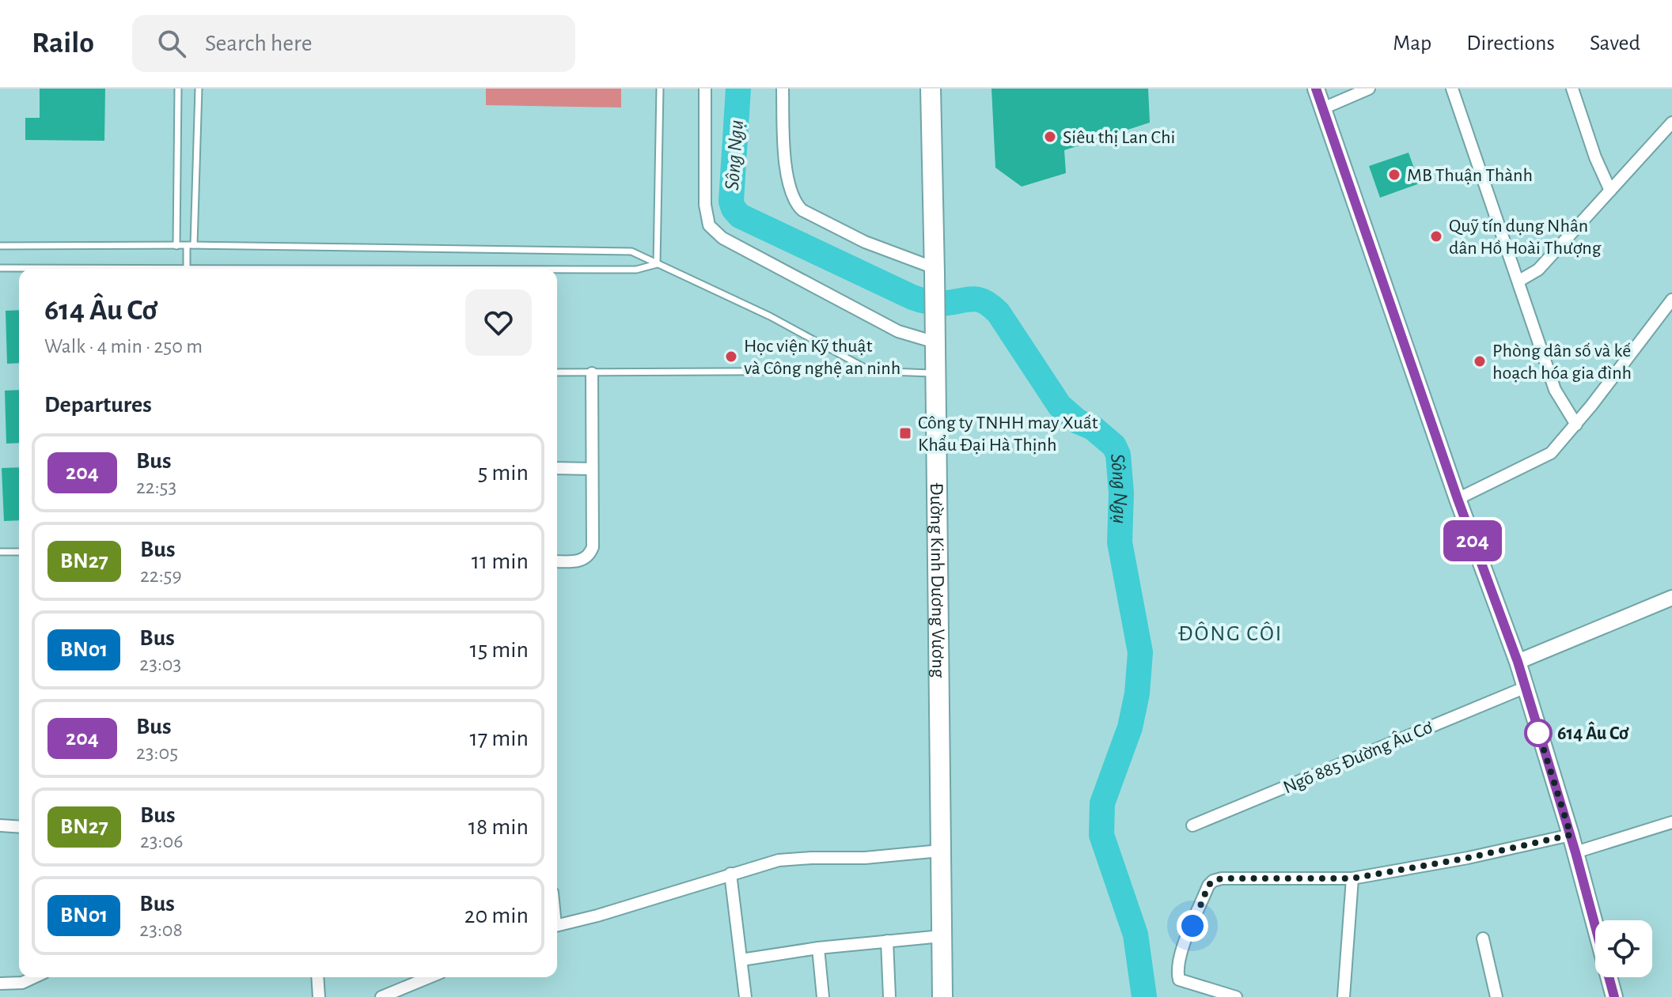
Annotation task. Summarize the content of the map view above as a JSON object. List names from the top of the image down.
{
  "streets": {
    "highway": ["Đường Kinh Dương Vương"],
    "street": ["Ngõ 885 Đường Âu Cơ"]
  },
  "districts": ["ĐÔNG CÔI"],
  "water": ["Sông Ngụ"],
  "places": {
    "other": [
      "Siêu thị Lan Chi",
      "MB Thuận Thành",
      "Quỹ tín dụng Nhân dân Hồ Hoài Thượng",
      "Học viện Kỹ thuật và Công nghệ an ninh",
      "Phòng dân số và kế hoạch hóa gia đình",
      "614 Âu Cơ"
    ],
    "transit": ["Công ty TNHH may Xuất Khẩu Đại Hà Thịnh"]
  },
  "lines": ["bus line 204"],
  "page": {
    "header": "Railo",
    "search": "Search here",
    "nav": ["Map", "Directions", "Saved"],
    "on_map": "204",
    "heading": [
      ["614 Âu Cơ", "Walk · 4 min · 250 m"],
      "Departures"
    ],
    "list": [
      {
        "mark": "204",
        "name": "Bus",
        "note": "22:53",
        "value": "5 min"
      },
      {
        "mark": "BN27",
        "name": "Bus",
        "note": "22:59",
        "value": "11 min"
      },
      {
        "mark": "BN01",
        "name": "Bus",
        "note": "23:03",
        "value": "15 min"
      },
      {
        "mark": "204",
        "name": "Bus",
        "note": "23:05",
        "value": "17 min"
      },
      {
        "mark": "BN27",
        "name": "Bus",
        "note": "23:06",
        "value": "18 min"
      },
      {
        "mark": "BN01",
        "name": "Bus",
        "note": "23:08",
        "value": "20 min"
      }
    ]
  }
}
